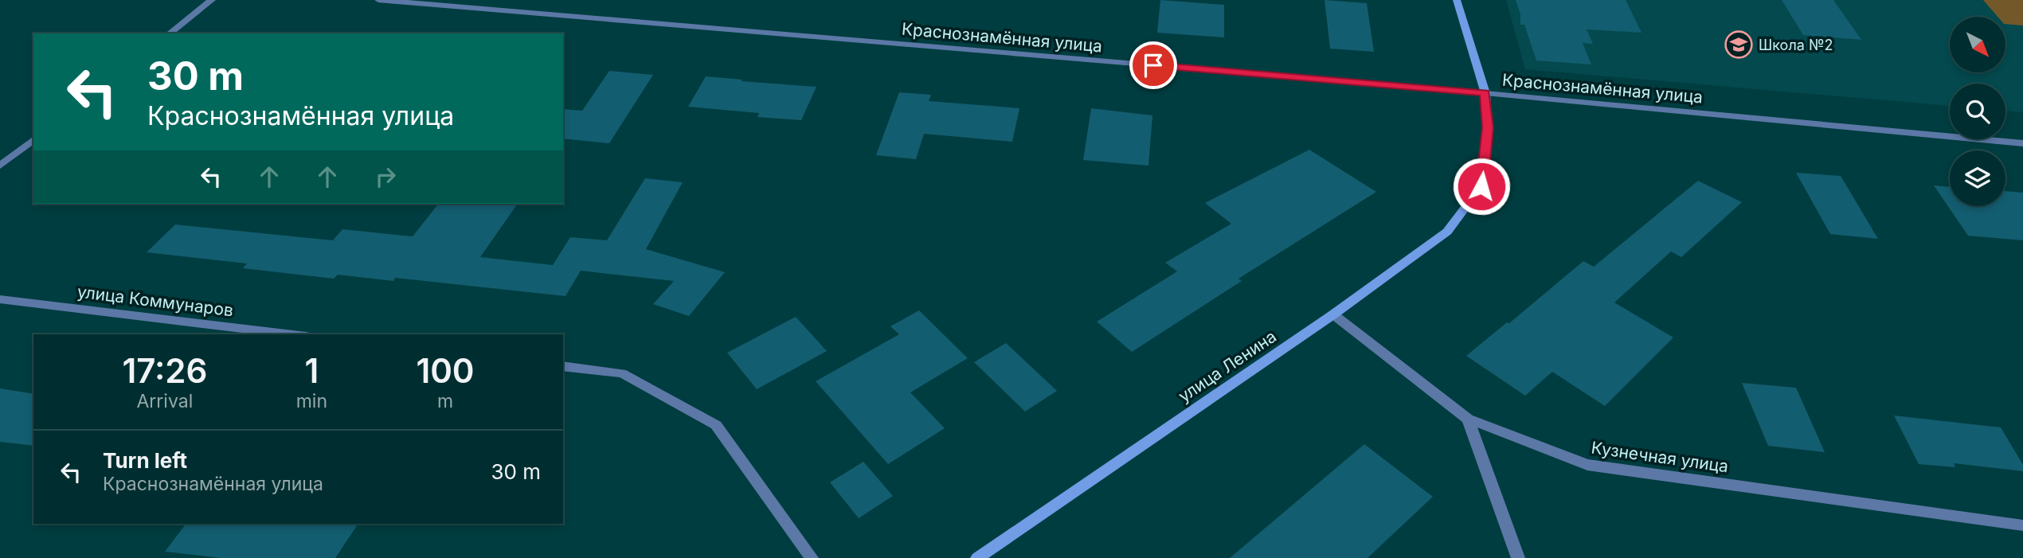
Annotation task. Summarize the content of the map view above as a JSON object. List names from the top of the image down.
{
  "streets": {
    "street": [
      "Краснознамённая улица",
      "улица Коммунаров",
      "улица Ленина",
      "Кузнечная улица"
    ]
  },
  "crossings": [
    ["Краснознамённая улица", "улица Ленина"],
    ["улица Ленина", "Кузнечная улица"]
  ],
  "places": {
    "school or university": ["Школа №2"]
  },
  "north": "bottom right",
  "page": {
    "turn": ["30 m", "Краснознамённая улица"],
    "eta": [
      "17:26",
      "Arrival",
      "1",
      "min",
      "100",
      "m"
    ],
    "list": [
      {
        "name": "Turn left",
        "note": "Краснознамённая улица",
        "value": "30 m"
      }
    ]
  }
}
